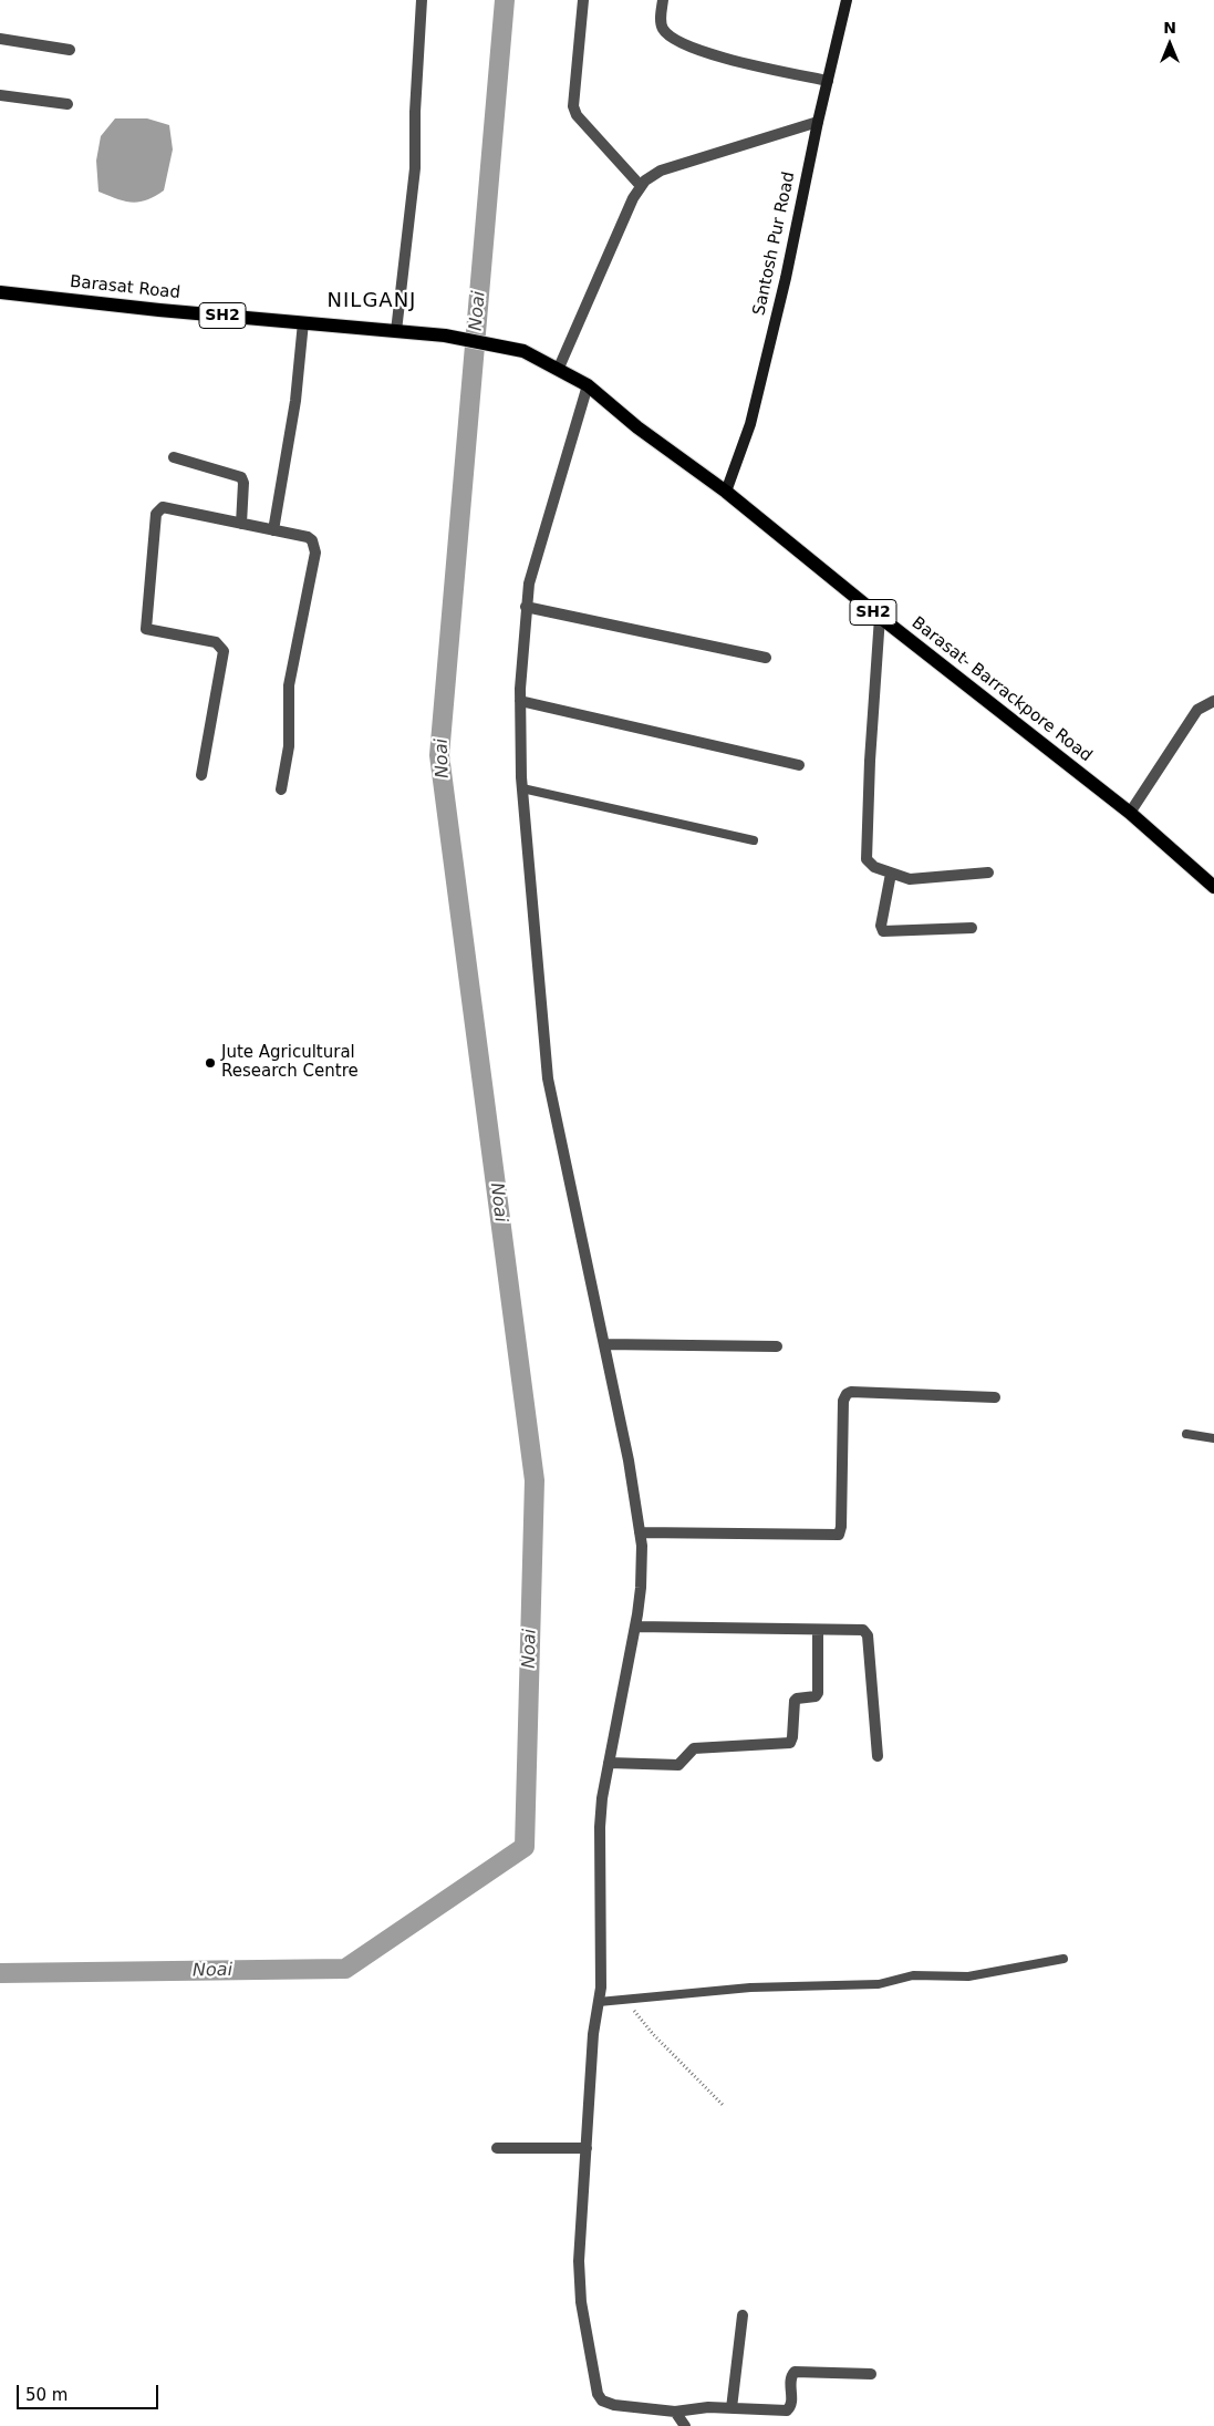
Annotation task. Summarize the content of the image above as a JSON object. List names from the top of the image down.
{
  "streets": {
    "main road": [
      "Santosh Pur Road",
      "Barasat Road",
      "SH2",
      "Barasat- Barrackpore Road"
    ]
  },
  "crossings": [
    ["Santosh Pur Road", "Barasat- Barrackpore Road"],
    ["Barasat Road", "Barasat- Barrackpore Road"]
  ],
  "districts": ["NILGANJ"],
  "water": ["Noai"],
  "places": ["Jute Agricultural Research Centre"],
  "scale_bar": "50 m",
  "north": "top"
}
